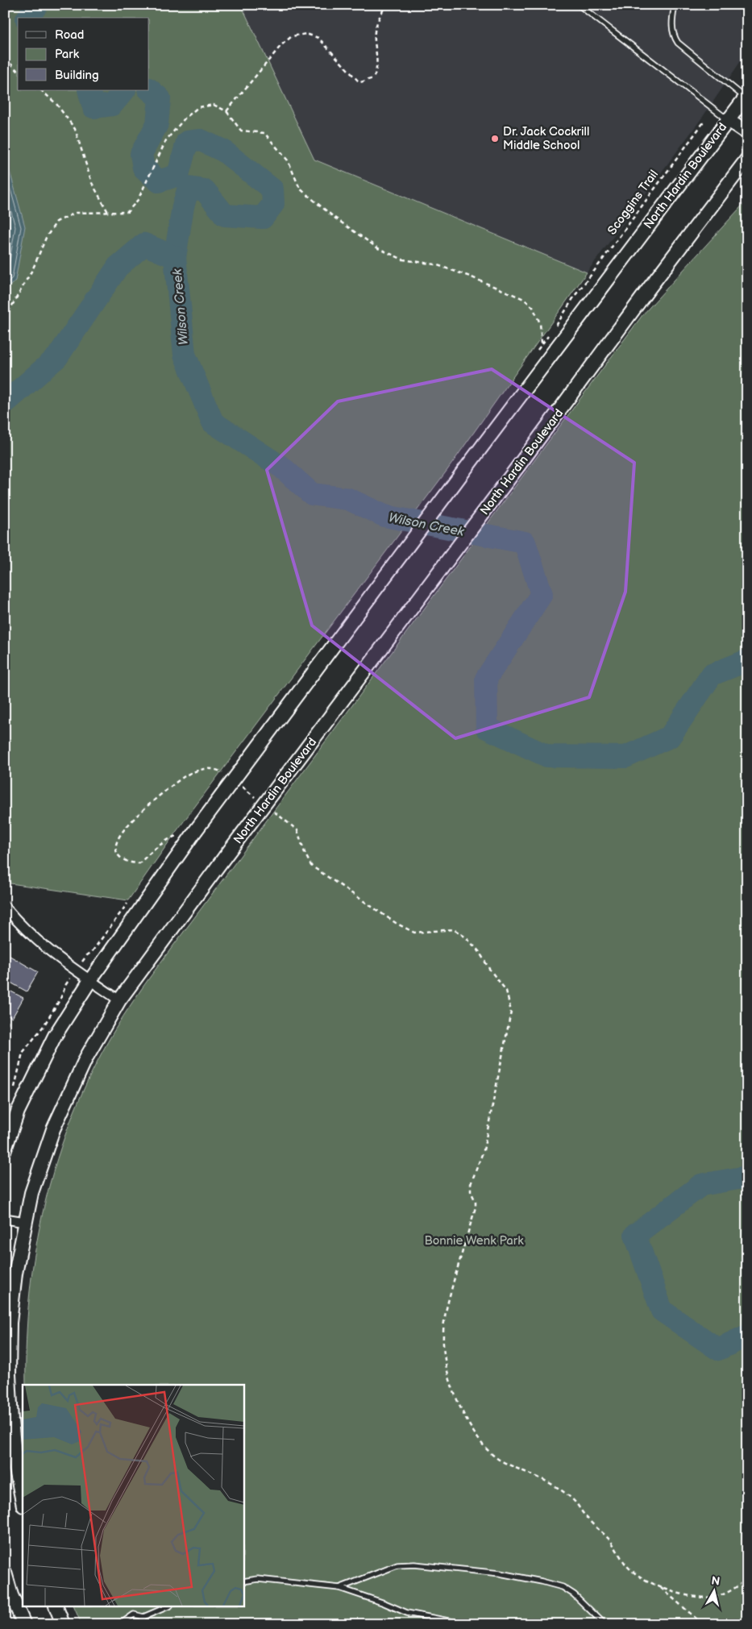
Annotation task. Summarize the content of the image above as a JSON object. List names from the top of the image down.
{
  "streets": {
    "main road": ["North Hardin Boulevard"],
    "path": ["Scoggins Trail"]
  },
  "water": ["Wilson Creek"],
  "parks": ["Bonnie Wenk Park"],
  "places": ["Dr. Jack Cockrill Middle School"],
  "legend": ["Road", "Park", "Building"],
  "north": "top"
}
